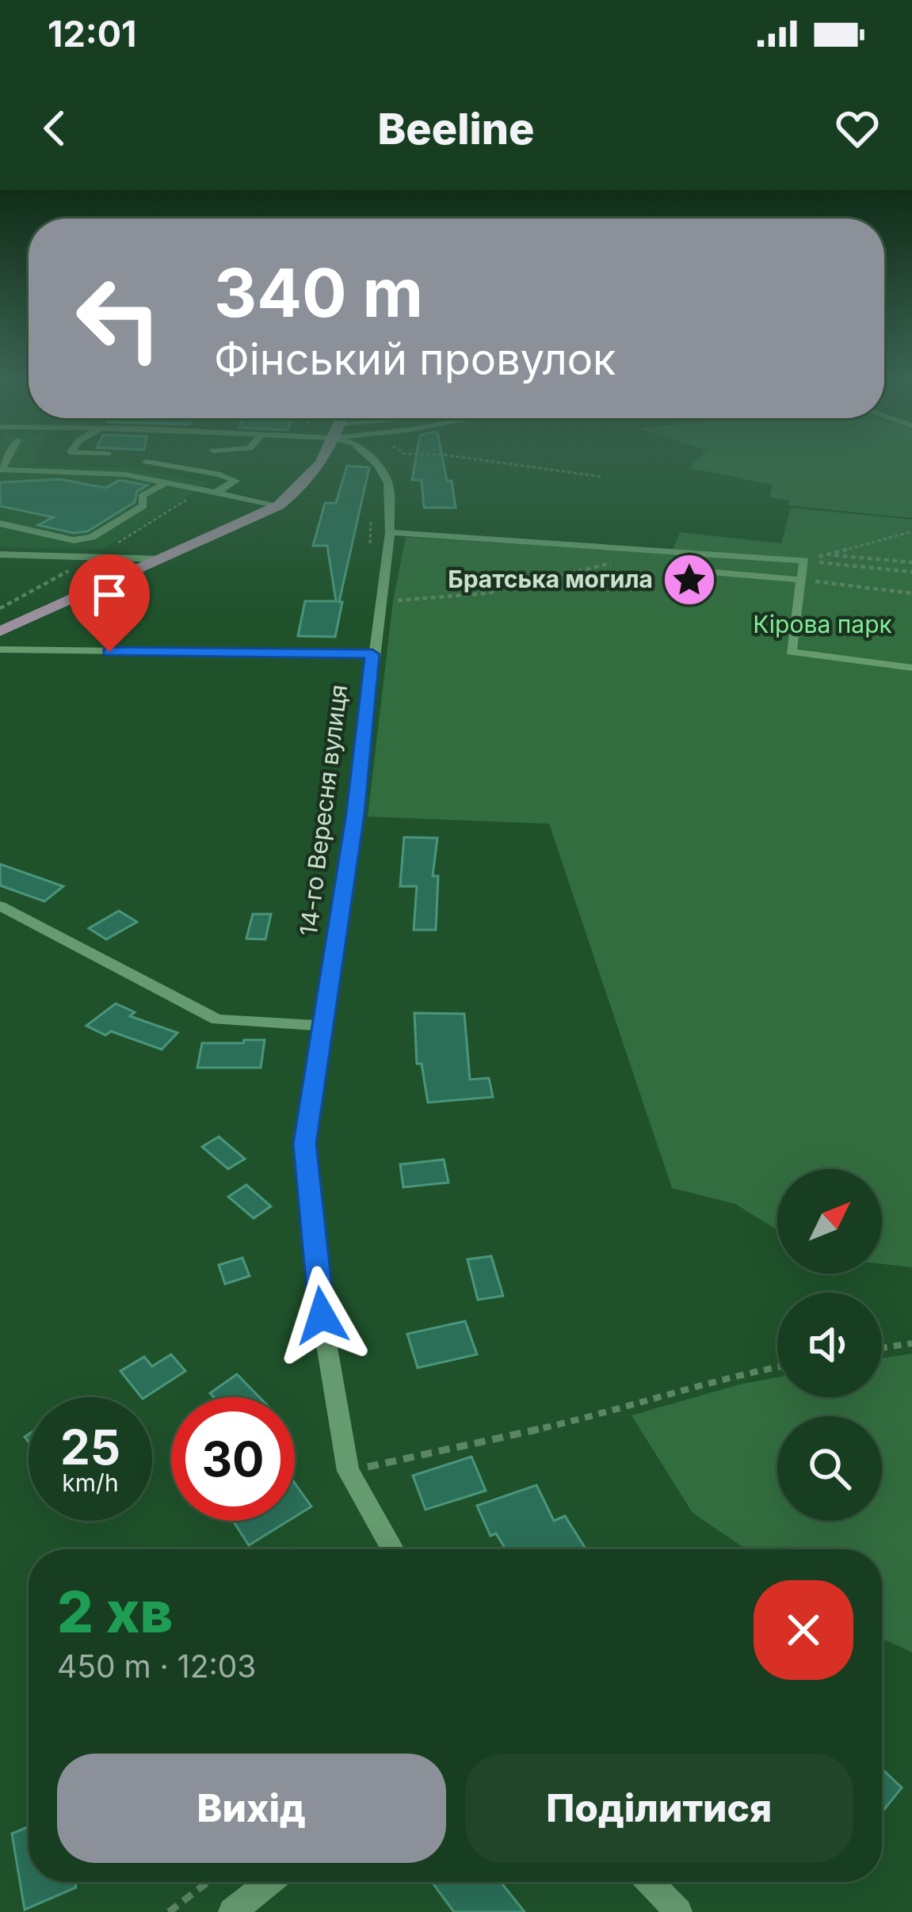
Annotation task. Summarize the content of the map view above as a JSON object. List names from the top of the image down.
{
  "streets": {
    "street": ["14-го Вересня вулиця"]
  },
  "parks": ["Кірова парк"],
  "places": {
    "place": ["Братська могила"]
  },
  "north": "top right",
  "page": {
    "status": "12:01",
    "header": "Beeline",
    "turn": ["340 m", "Фінський провулок"],
    "speed": "25 km/h",
    "limit": "30",
    "heading": ["2 хв", "450 m · 12:03"],
    "buttons": ["Вихід", "Поділитися"]
  }
}
